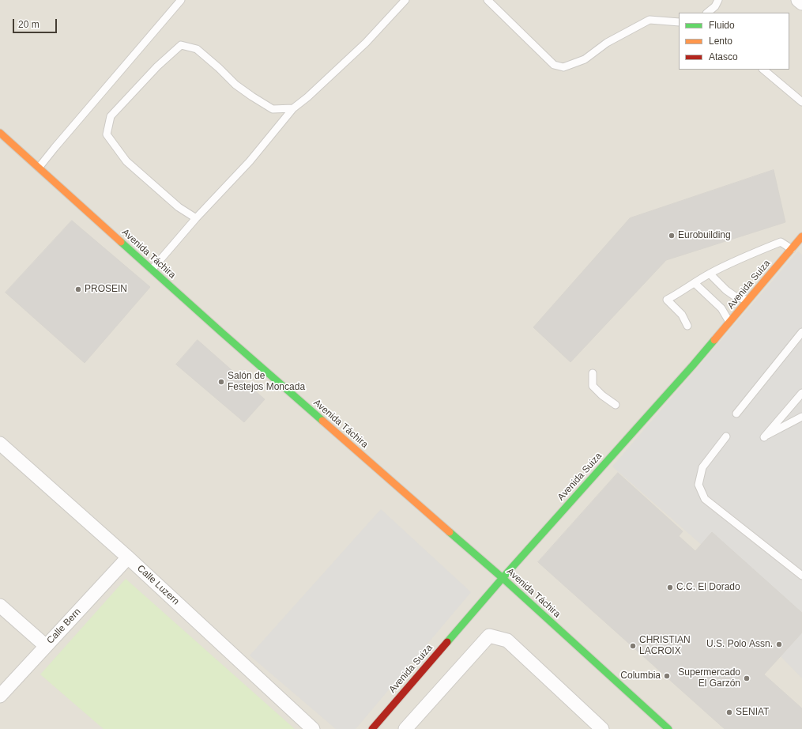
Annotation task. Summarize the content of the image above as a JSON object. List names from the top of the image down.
{
  "streets": {
    "street": [
      "Avenida Táchira",
      "Avenida Suiza",
      "Calle Luzern",
      "Calle Bern"
    ]
  },
  "crossings": [
    ["Avenida Táchira", "Avenida Suiza"],
    ["Calle Luzern", "Calle Bern"]
  ],
  "places": [
    "Eurobuilding",
    "PROSEIN",
    "Salón de Festejos Moncada",
    "C.C. El Dorado",
    "U.S. Polo Assn.",
    "CHRISTIAN LACROIX",
    "Columbia",
    "Supermercado El Garzón",
    "SENIAT"
  ],
  "legend": ["Fluido", "Lento", "Atasco"],
  "scale_bar": "20 m"
}
